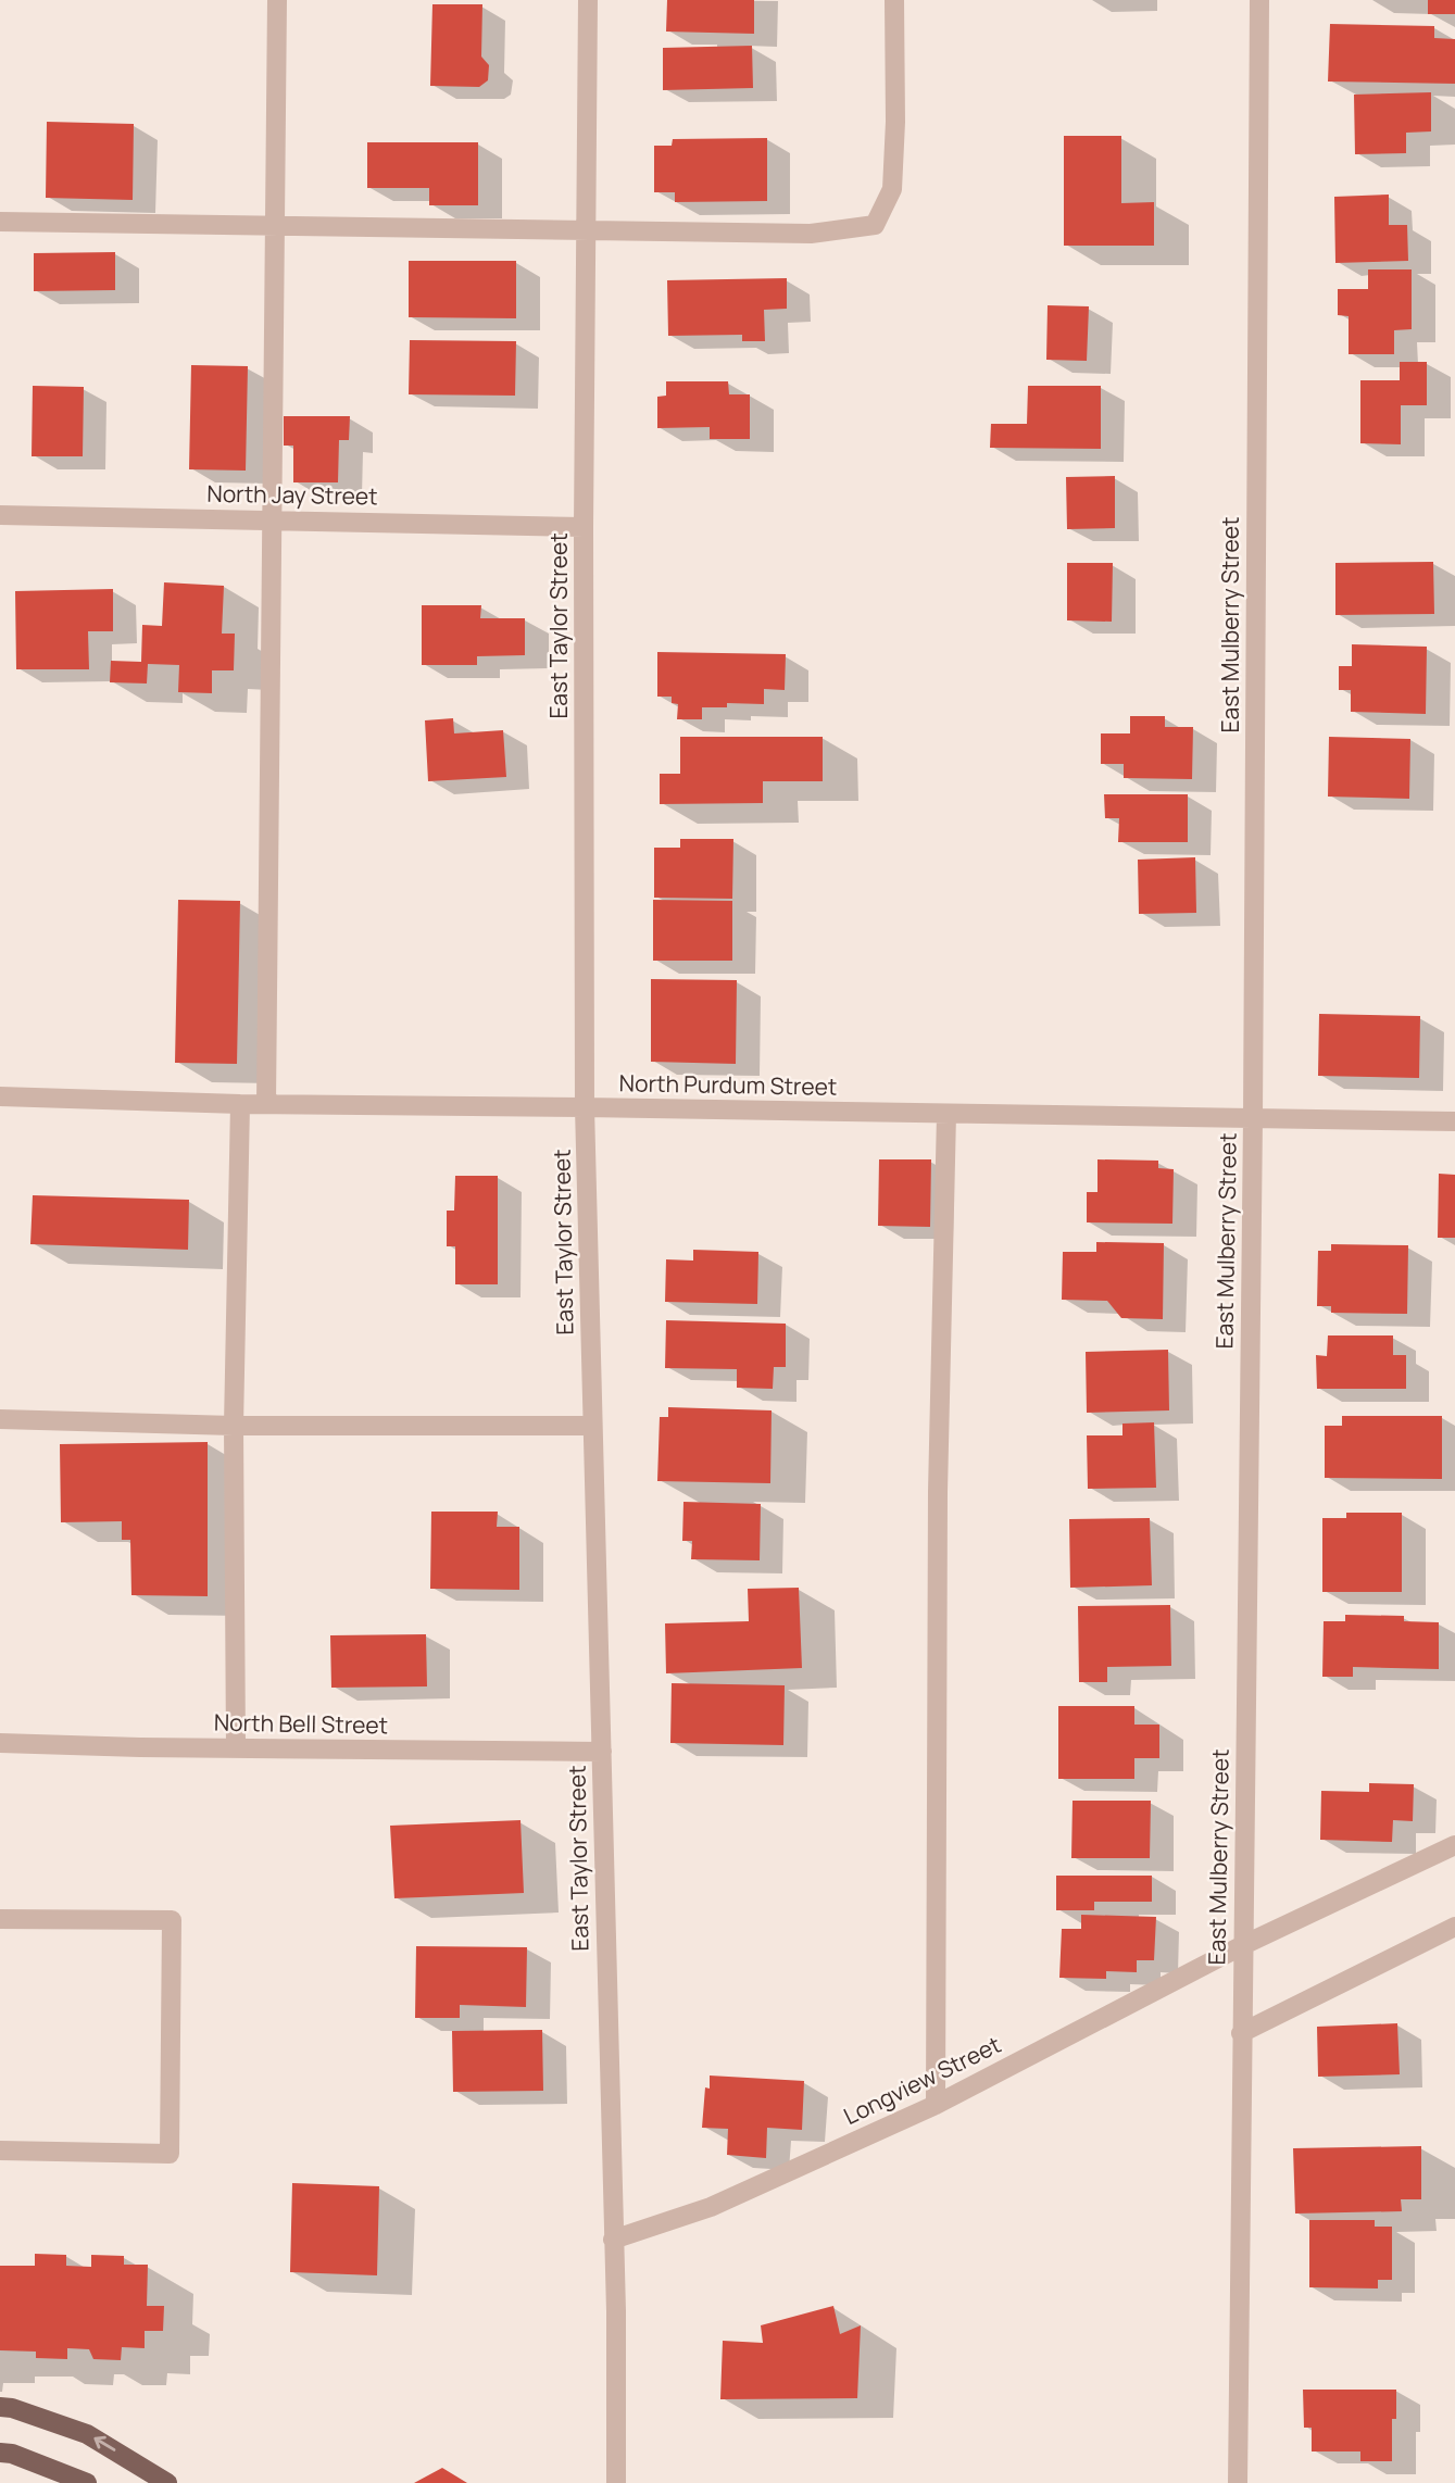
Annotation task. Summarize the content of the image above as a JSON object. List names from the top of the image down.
{
  "streets": {
    "street": [
      "North Jay Street",
      "East Mulberry Street",
      "East Taylor Street",
      "North Purdum Street",
      "North Bell Street",
      "Longview Street"
    ]
  },
  "crossings": [
    ["North Jay Street", "East Taylor Street"],
    ["East Mulberry Street", "North Purdum Street"],
    ["East Mulberry Street", "Longview Street"],
    ["East Taylor Street", "North Purdum Street"],
    ["East Taylor Street", "North Bell Street"],
    ["East Taylor Street", "Longview Street"]
  ]
}
